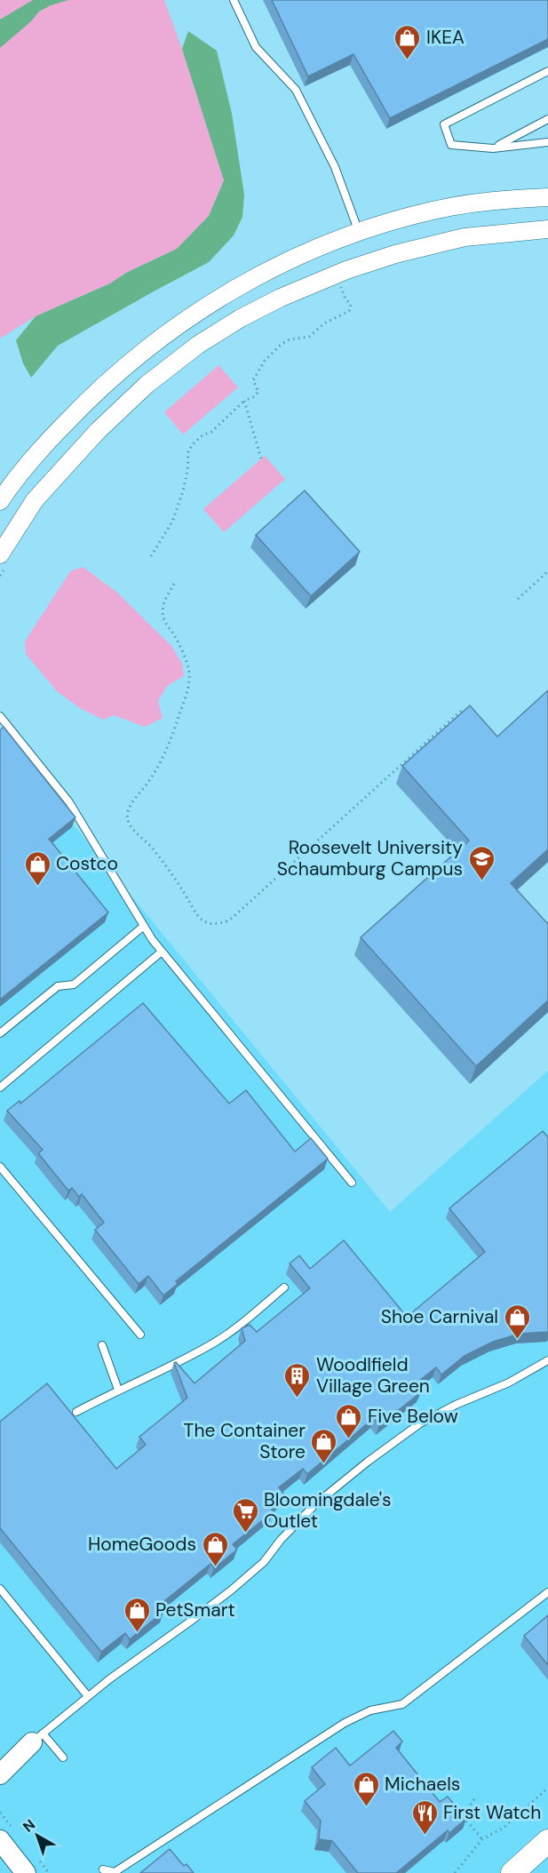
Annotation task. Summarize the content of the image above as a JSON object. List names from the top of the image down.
{
  "places": {
    "shop": [
      "IKEA",
      "Costco",
      "Shoe Carnival",
      "Five Below",
      "The Container Store",
      "HomeGoods",
      "PetSmart",
      "Michaels"
    ],
    "school or university": ["Roosevelt University Schaumburg Campus"],
    "building": ["Woodlfield Village Green"],
    "supermarket": ["Bloomingdale's Outlet"],
    "restaurant": ["First Watch"]
  },
  "north": "top left"
}
